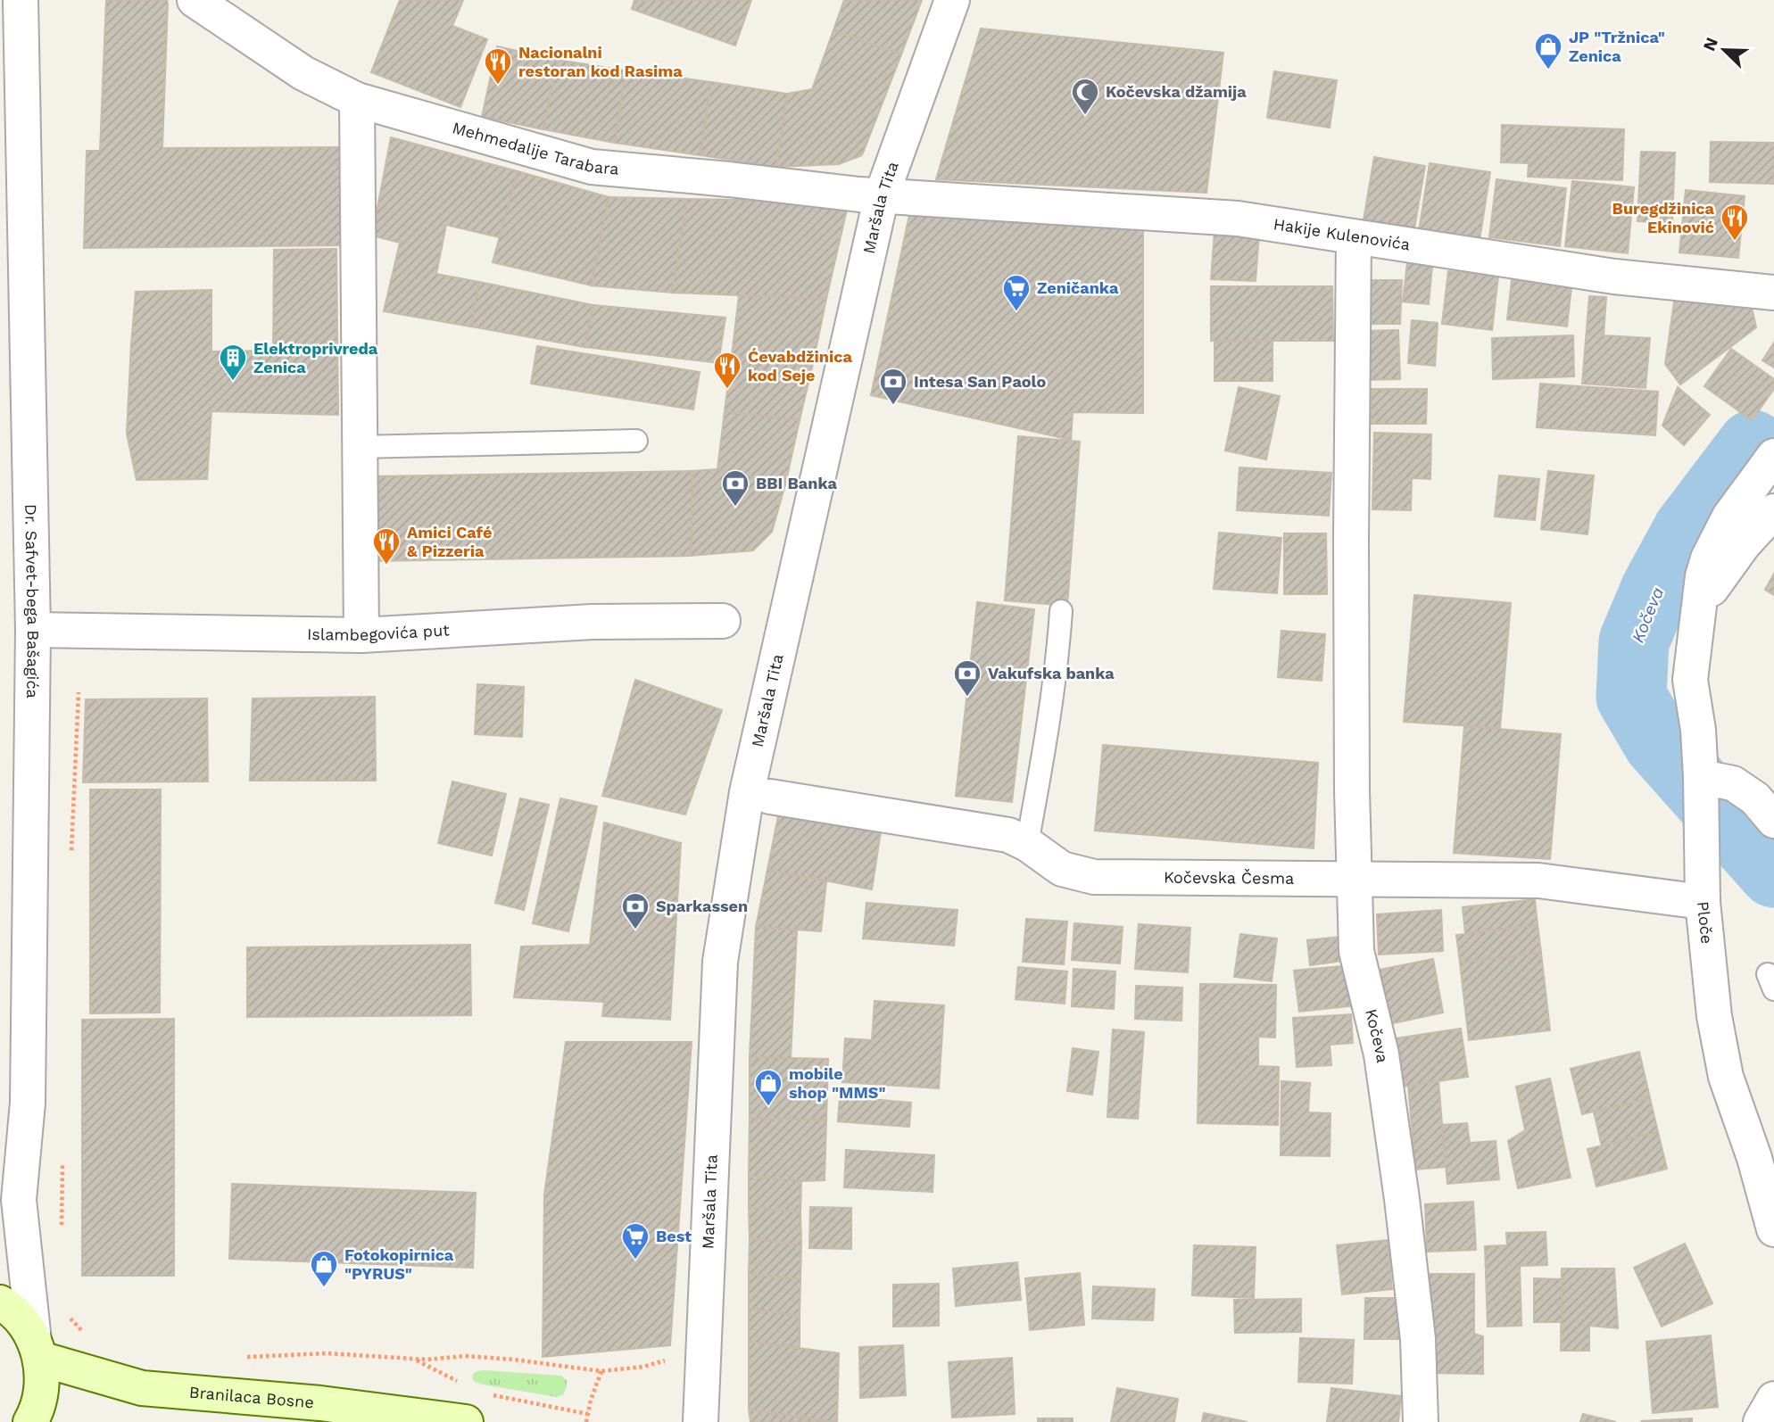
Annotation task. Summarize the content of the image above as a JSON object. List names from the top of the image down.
{
  "streets": {
    "main road": ["Branilaca Bosne"],
    "street": [
      "Mehmedalije Tarabara",
      "Maršala Tita",
      "Hakije Kulenovića",
      "Dr. Safvet-bega Bašagića",
      "Islambegovića put",
      "Kočevska Česma",
      "Ploče",
      "Kočeva"
    ]
  },
  "crossings": [
    ["Mehmedalije Tarabara", "Maršala Tita"],
    ["Mehmedalije Tarabara", "Hakije Kulenovića"],
    ["Maršala Tita", "Hakije Kulenovića"],
    ["Hakije Kulenovića", "Kočeva"],
    ["Dr. Safvet-bega Bašagića", "Islambegovića put"],
    ["Dr. Safvet-bega Bašagića", "Branilaca Bosne"],
    ["Kočevska Česma", "Ploče"],
    ["Kočevska Česma", "Kočeva"]
  ],
  "water": ["Kočeva"],
  "places": {
    "shop": ["JP \"Tržnica\" Zenica", "mobile shop \"MMS\"", "Fotokopirnica \"PYRUS\""],
    "restaurant": [
      "Nacionalni restoran kod Rasima",
      "Buregdžinica Ekinović",
      "Ćevabdžinica kod Seje",
      "Amici Café & Pizzeria"
    ],
    "mosque": ["Kočevska džamija"],
    "supermarket": ["Zeničanka", "Best"],
    "building": ["Elektroprivreda Zenica"],
    "bank": [
      "Intesa San Paolo",
      "BBI Banka",
      "Vakufska banka",
      "Sparkassen"
    ]
  },
  "north": "top left"
}
